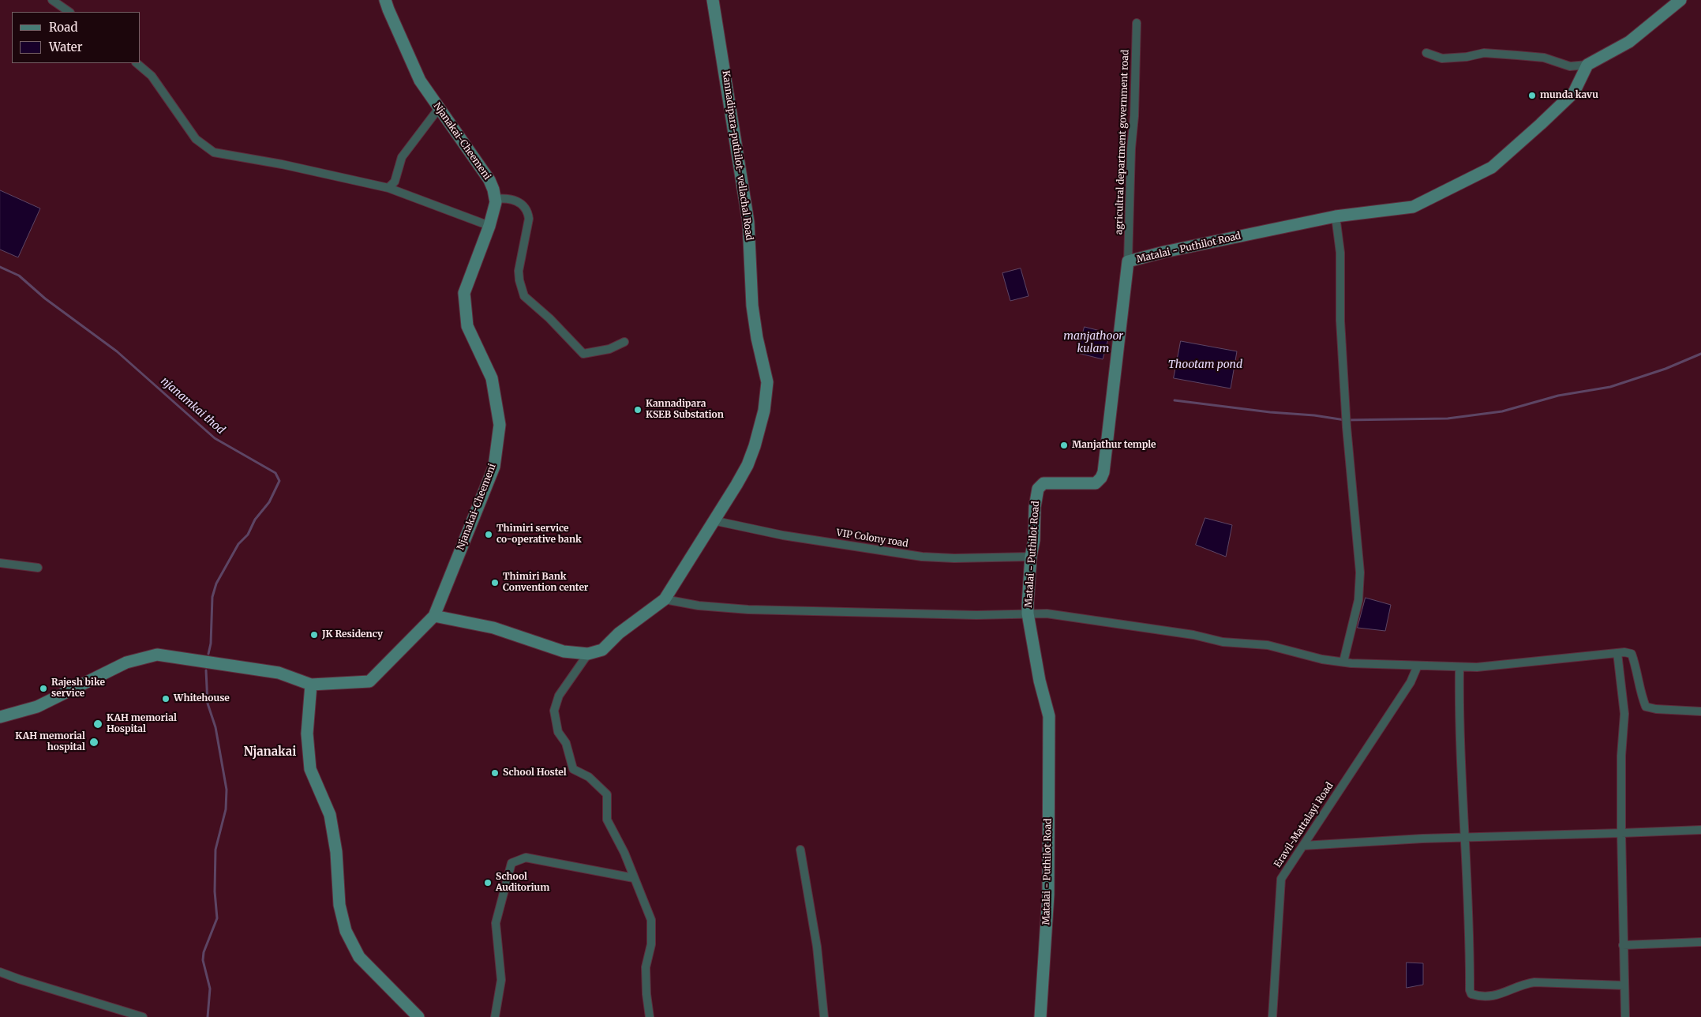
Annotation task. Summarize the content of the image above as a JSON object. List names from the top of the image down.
{
  "streets": {
    "street": [
      "Njanakai-Cheemeni",
      "agricultral department government road",
      "Kannadipara-puthilot- vellachal Road",
      "Matalai - Puthilot Road",
      "VIP Colony road",
      "Eravil-Mattalayi Road"
    ]
  },
  "crossings": [
    ["Njanakai-Cheemeni", "Kannadipara-puthilot- vellachal Road"],
    ["agricultral department government road", "Matalai - Puthilot Road"],
    ["Kannadipara-puthilot- vellachal Road", "VIP Colony road"],
    ["Matalai - Puthilot Road", "VIP Colony road"]
  ],
  "districts": ["Njanakai"],
  "water": ["manjathoor kulam", "Thootam pond", "njanamkai thod"],
  "places": [
    "munda kavu",
    "Kannadipara KSEB Substation",
    "Manjathur temple",
    "Thimiri service co-operative bank",
    "Thimiri Bank Convention center",
    "JK Residency",
    "Rajesh bike service",
    "Whitehouse",
    "KAH memorial Hospital",
    "KAH memorial hospital",
    "School Hostel",
    "School Auditorium"
  ],
  "legend": ["Road", "Water"]
}
